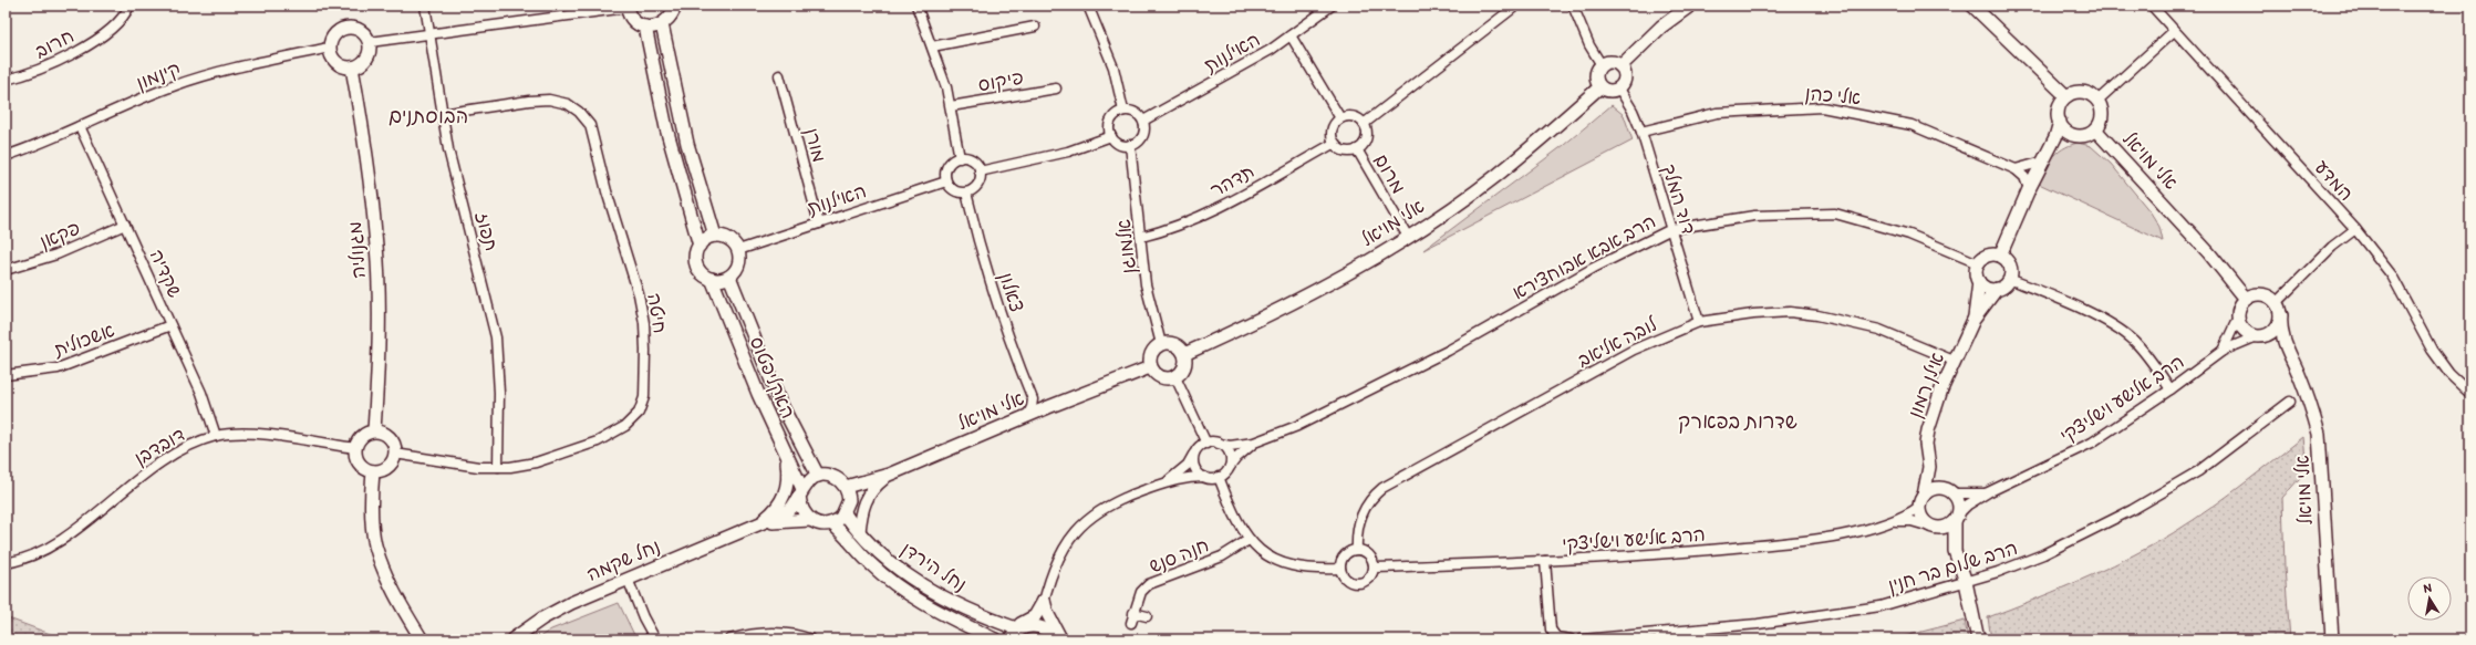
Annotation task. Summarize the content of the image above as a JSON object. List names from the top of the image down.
{
  "streets": {
    "street": [
      "חרוב",
      "האילנות",
      "קינמון",
      "פיקוס",
      "אלי כהן",
      "מורן",
      "אלי מויאל",
      "מרום",
      "תדהר",
      "המדע",
      "דוד המלך",
      "תפוז",
      "פקאן",
      "אלמוגן",
      "מגנוליה",
      "הרב אבא אבוחצירא",
      "שקדיה",
      "צאלון",
      "חיטה",
      "אשכולית",
      "לובה אליאב",
      "האקליפטוס",
      "אילן רמון",
      "הרב אלישע וישליצקי",
      "דובדבן",
      "חנה סנש",
      "נחל שקמה",
      "נחל הירדן",
      "הרב שלום בר חנין"
    ]
  },
  "crossings": [
    ["האילנות", "מורן"],
    ["האילנות", "אלמוגן"],
    ["האילנות", "צאלון"],
    ["האילנות", "האקליפטוס"],
    ["קינמון", "מגנוליה"],
    ["קינמון", "שקדיה"],
    ["אלי כהן", "דוד המלך"],
    ["אלי מויאל", "מרום"],
    ["אלי מויאל", "דוד המלך"],
    ["אלי מויאל", "אלמוגן"],
    ["אלי מויאל", "האקליפטוס"],
    ["אלי מויאל", "הרב אלישע וישליצקי"],
    ["אלי מויאל", "נחל שקמה"],
    ["אלי מויאל", "נחל הירדן"],
    ["מרום", "תדהר"],
    ["תדהר", "אלמוגן"],
    ["דוד המלך", "הרב אבא אבוחצירא"],
    ["דוד המלך", "לובה אליאב"],
    ["תפוז", "חיטה"],
    ["פקאן", "שקדיה"],
    ["מגנוליה", "חיטה"],
    ["מגנוליה", "דובדבן"],
    ["הרב אבא אבוחצירא", "אילן רמון"],
    ["שקדיה", "אשכולית"],
    ["שקדיה", "דובדבן"],
    ["חיטה", "דובדבן"],
    ["לובה אליאב", "אילן רמון"],
    ["לובה אליאב", "הרב אלישע וישליצקי"],
    ["האקליפטוס", "נחל שקמה"],
    ["האקליפטוס", "נחל הירדן"],
    ["אילן רמון", "הרב אלישע וישליצקי"],
    ["נחל שקמה", "נחל הירדן"]
  ],
  "districts": ["הבוסתנים", "שדרות בפארק"],
  "north": "top"
}
